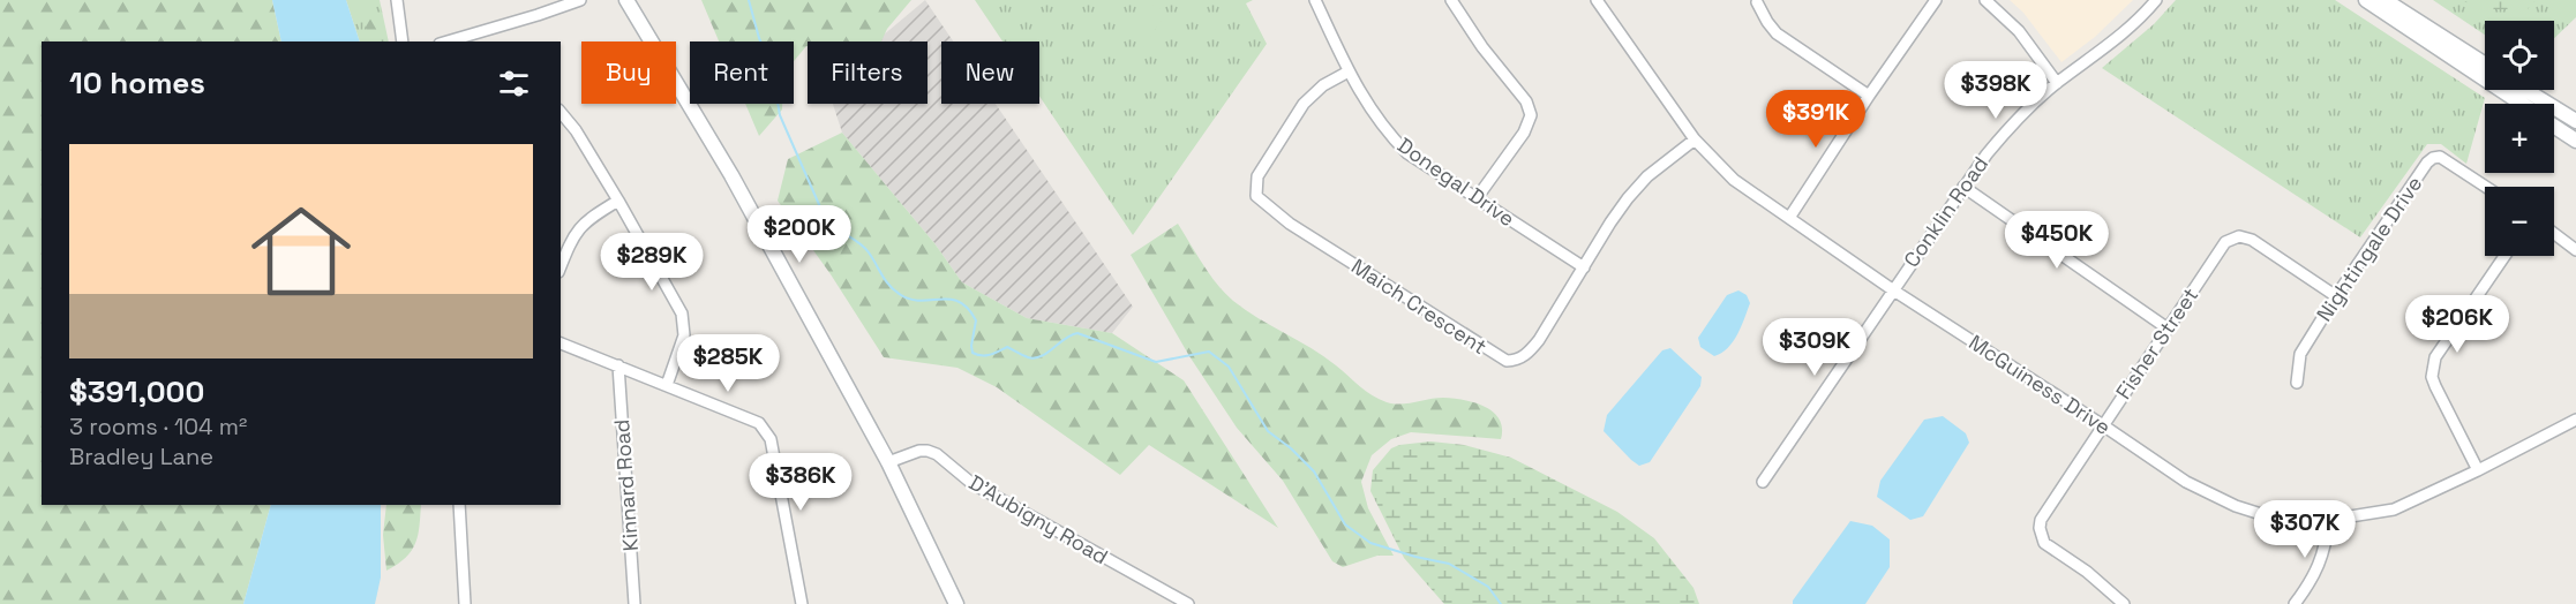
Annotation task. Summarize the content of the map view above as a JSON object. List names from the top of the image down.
{
  "streets": {
    "street": [
      "Donegal Drive",
      "Conklin Road",
      "Nightingale Drive",
      "Maich Crescent",
      "Fisher Street",
      "McGuiness Drive",
      "Kinnard Road",
      "D'Aubigny Road"
    ]
  },
  "crossings": [
    ["Donegal Drive", "Maich Crescent"],
    ["Conklin Road", "McGuiness Drive"],
    ["Nightingale Drive", "Fisher Street"],
    ["Maich Crescent", "McGuiness Drive"],
    ["Fisher Street", "McGuiness Drive"]
  ],
  "page": {
    "map_buttons": ["+", "−"],
    "chip": [
      "Buy",
      "Rent",
      "Filters",
      "New"
    ],
    "heading": "10 homes",
    "price": [
      "$398K",
      "$391K",
      "$200K",
      "$450K",
      "$289K",
      "$206K",
      "$309K",
      "$285K",
      "$386K",
      "$307K"
    ],
    "list": [
      {
        "name": "$391,000",
        "note": "3 rooms · 104 m² · Bradley Lane"
      }
    ]
  }
}
